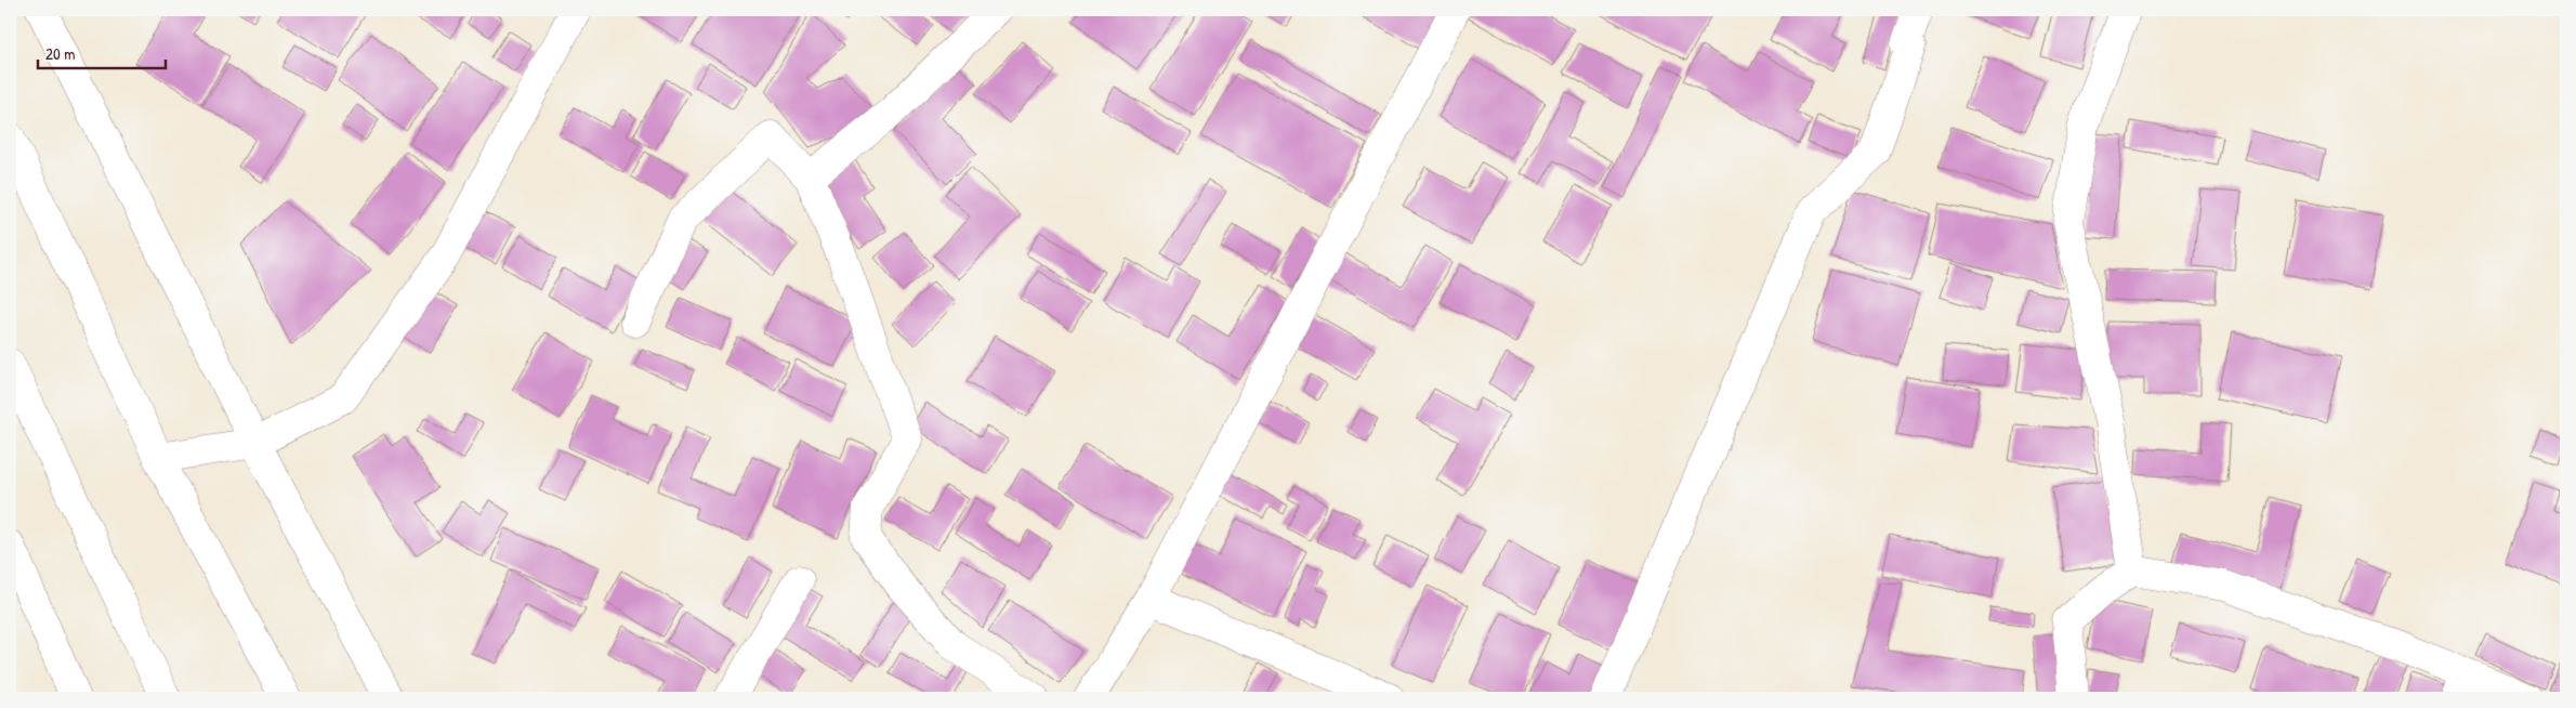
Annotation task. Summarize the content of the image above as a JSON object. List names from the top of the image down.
{
  "scale_bar": "20 m"
}
